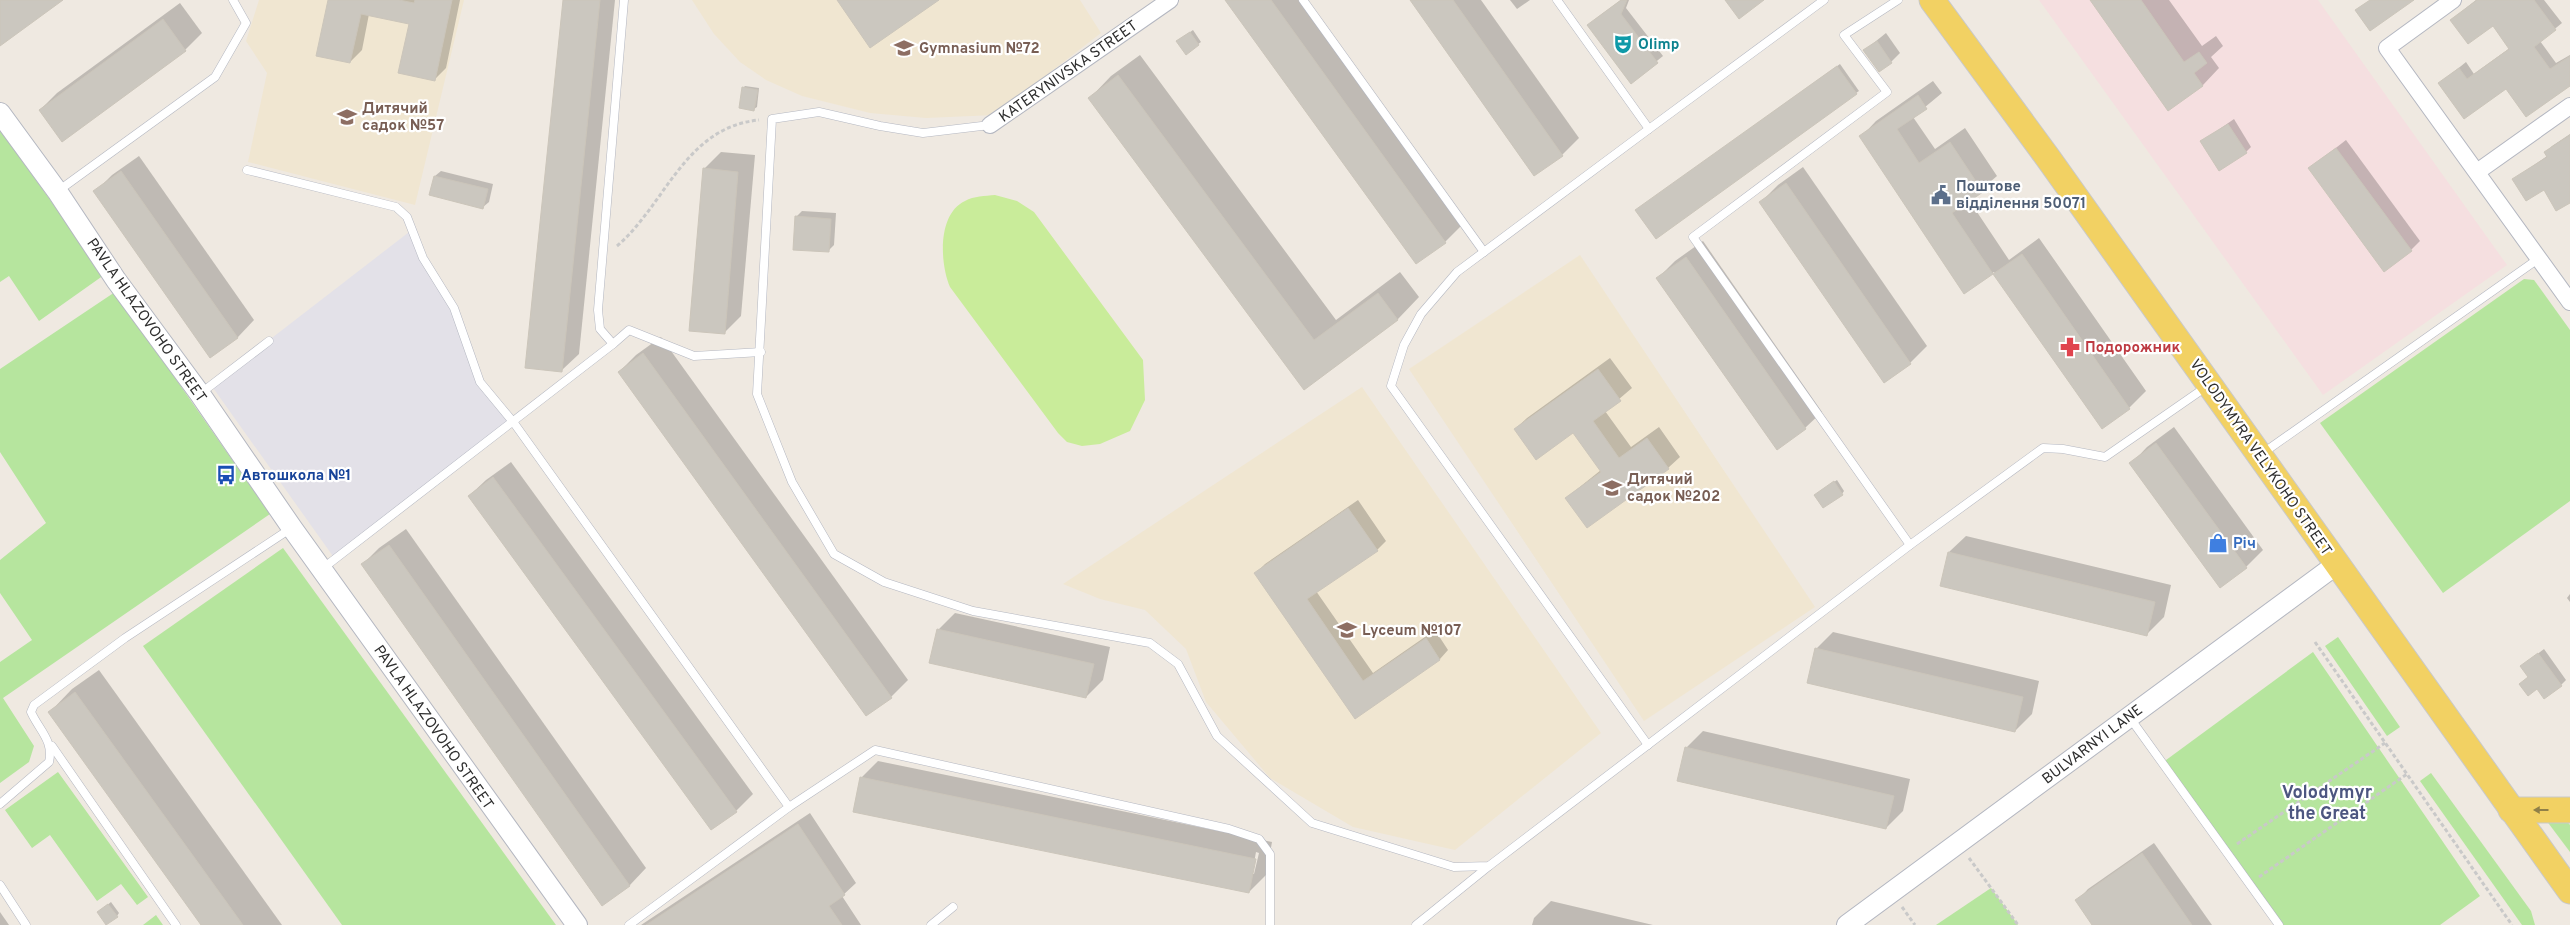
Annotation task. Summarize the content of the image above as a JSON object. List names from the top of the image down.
{
  "streets": {
    "main road": ["VOLODYMYRA VELYKOHO STREET"],
    "street": ["KATERYNIVSKA STREET", "PAVLA HLAZOVOHO STREET", "BULVARNYI LANE"]
  },
  "crossings": [
    ["VOLODYMYRA VELYKOHO STREET", "BULVARNYI LANE"]
  ],
  "districts": ["Volodymyr the Great"],
  "places": {
    "theatre": ["Olimp"],
    "school or university": [
      "Gymnasium №72",
      "Дитячий садок №57",
      "Дитячий садок №202",
      "Lyceum №107"
    ],
    "public building": ["Поштове відділення 50071"],
    "pharmacy": ["Подорожник"],
    "bus stop": ["Автошкола №1"],
    "shop": ["Річ"]
  }
}
